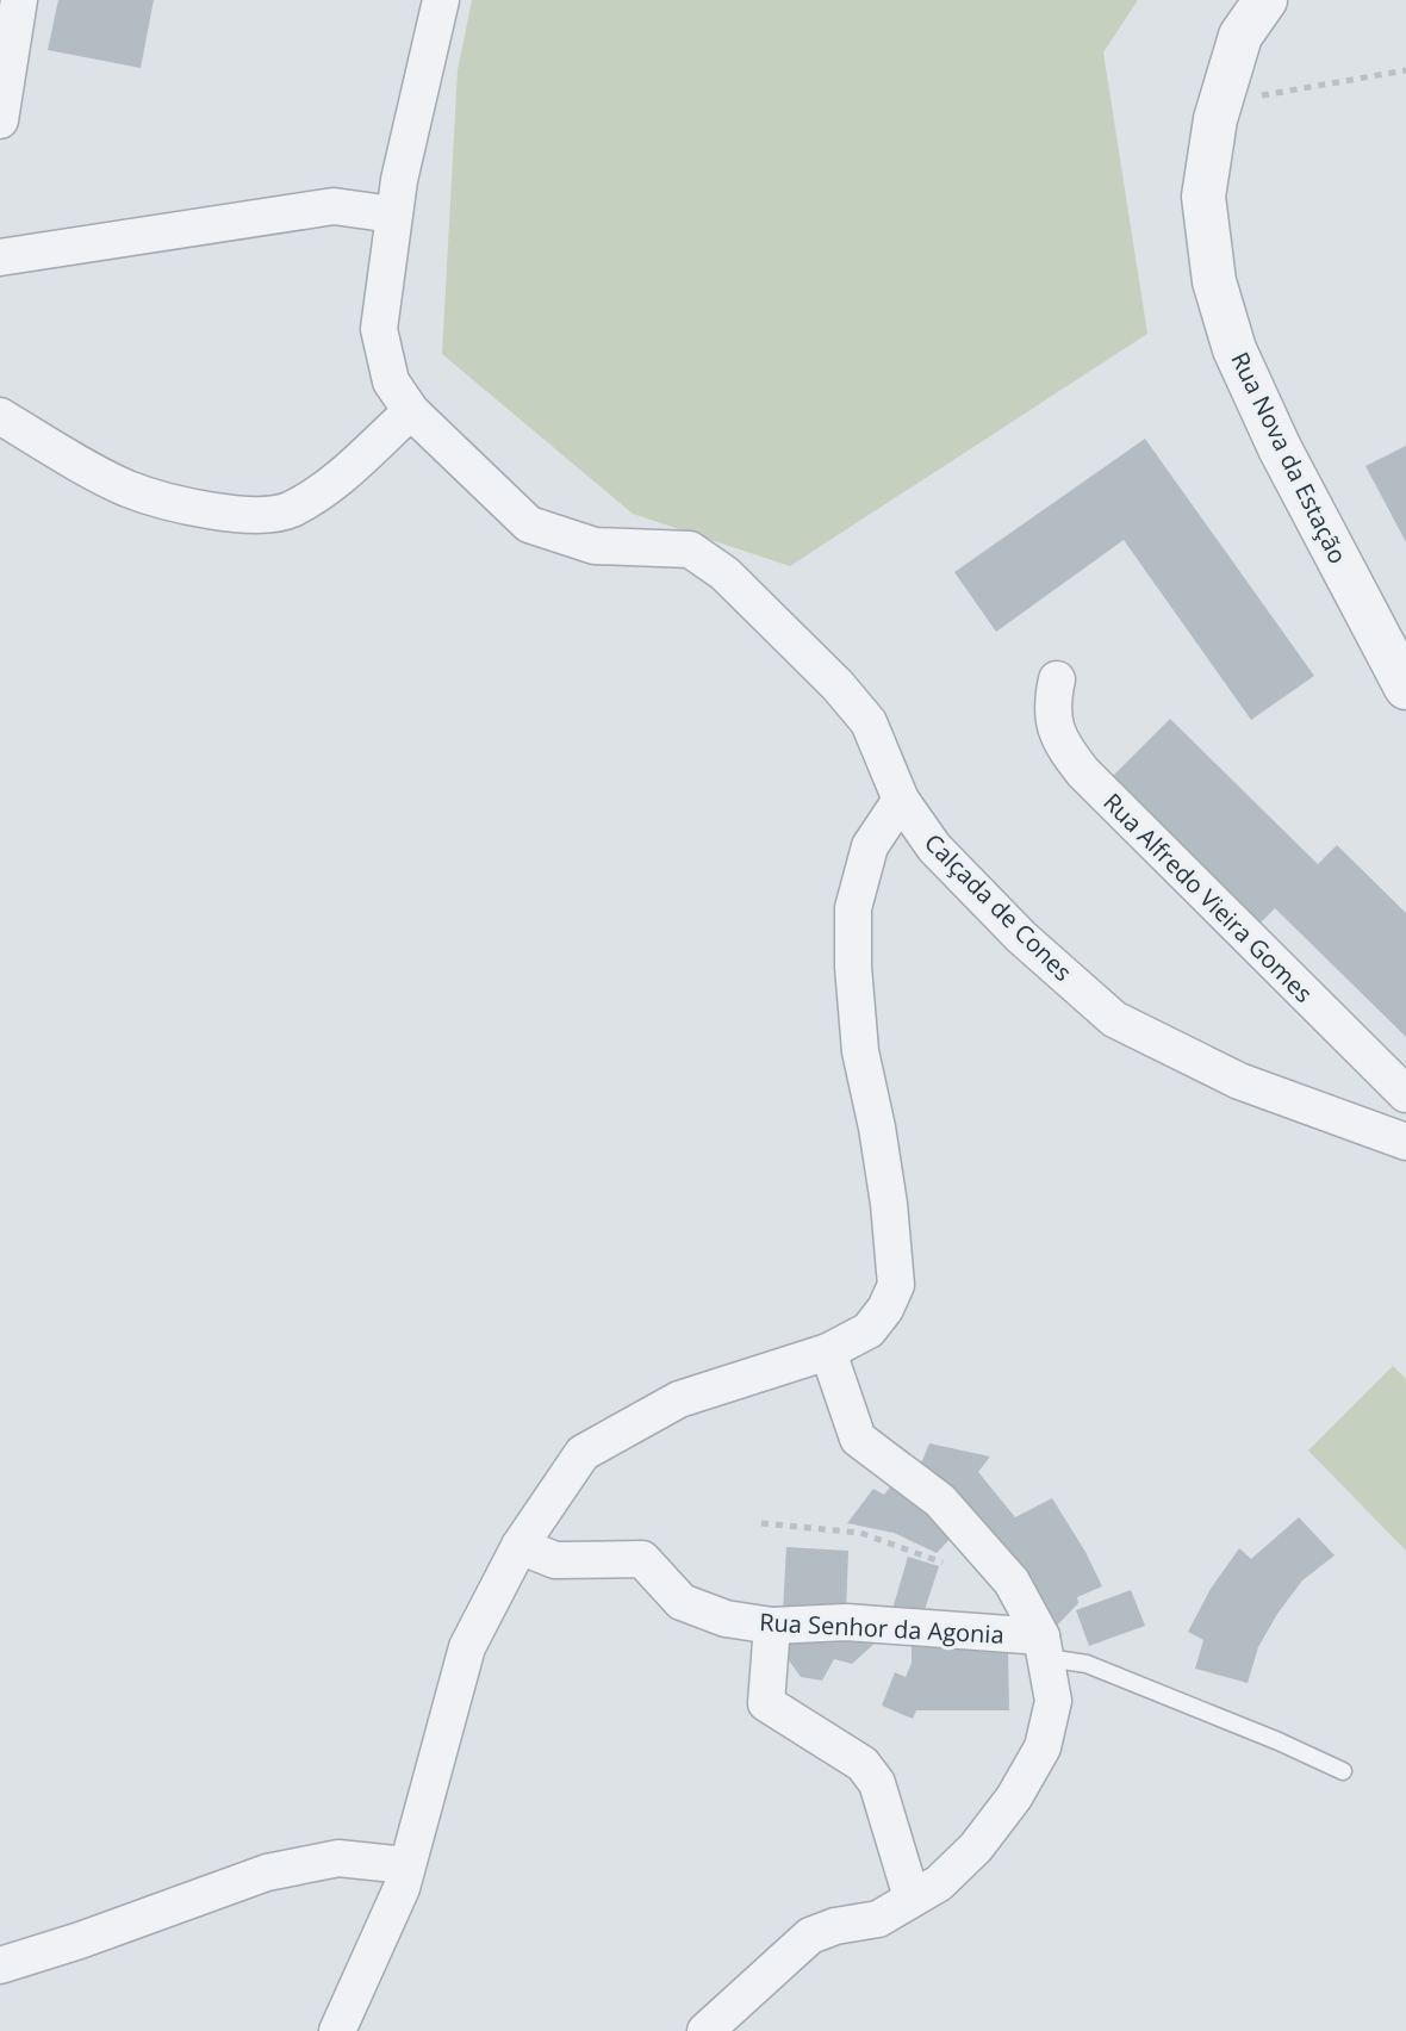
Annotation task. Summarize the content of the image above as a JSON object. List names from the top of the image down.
{
  "streets": {
    "street": [
      "Rua Nova da Estação",
      "Rua Alfredo Vieira Gomes",
      "Calçada de Cones",
      "Rua Senhor da Agonia"
    ]
  }
}
